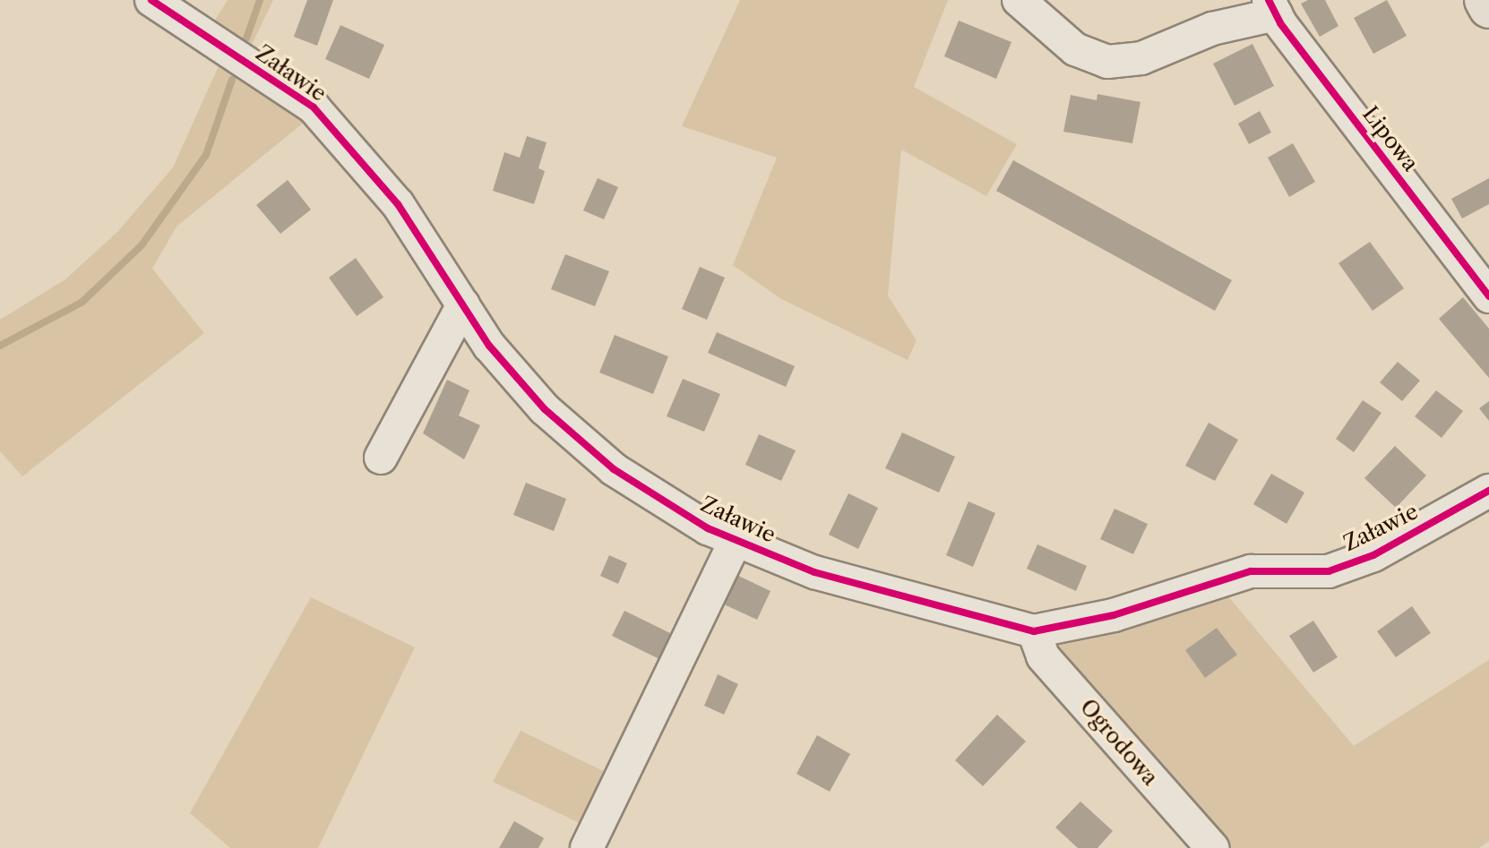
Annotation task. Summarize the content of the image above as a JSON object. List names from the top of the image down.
{
  "streets": {
    "street": ["Załawie", "Lipowa", "Ogrodowa"]
  },
  "crossings": [
    ["Załawie", "Ogrodowa"]
  ]
}
